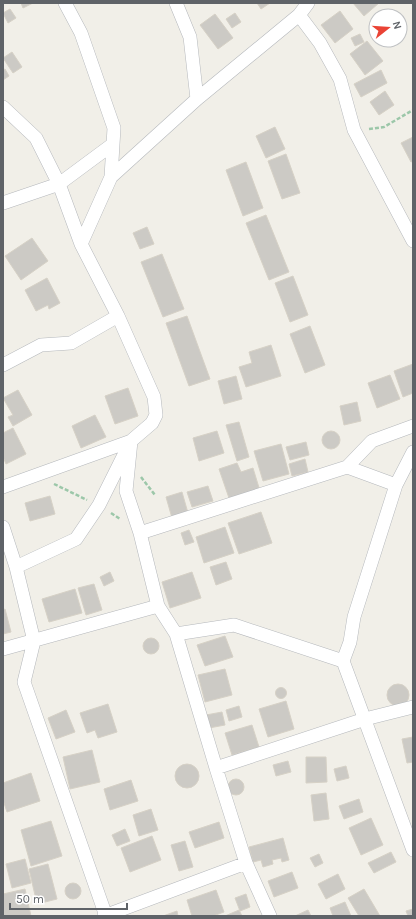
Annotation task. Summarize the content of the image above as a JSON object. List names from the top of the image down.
{
  "scale_bar": "50 m",
  "north": "right"
}
